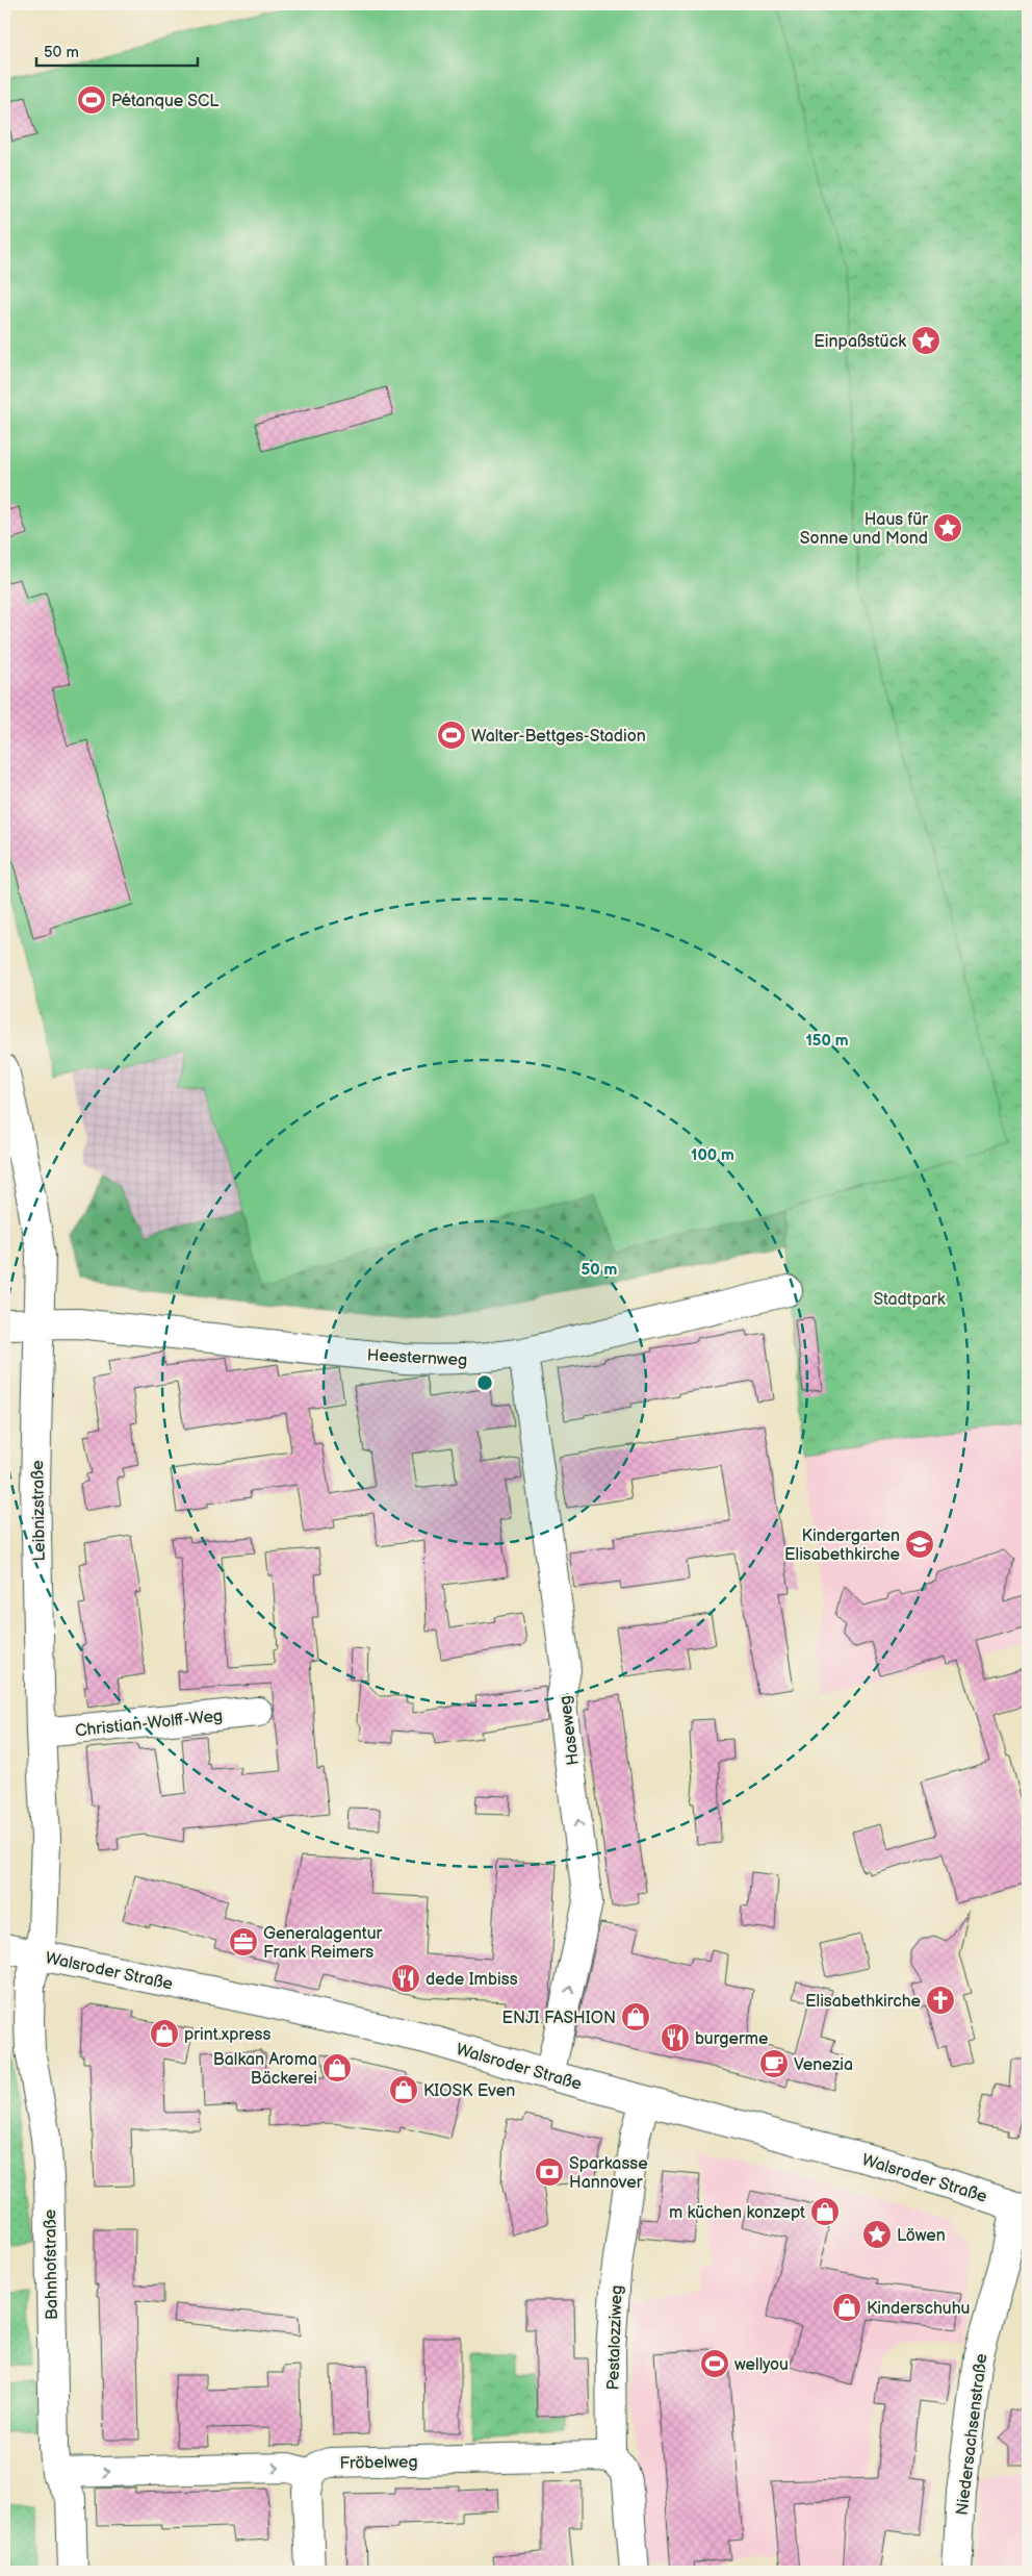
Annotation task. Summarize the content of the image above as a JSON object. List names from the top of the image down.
{
  "streets": {
    "street": [
      "Heesternweg",
      "Leibnizstraße",
      "Christian-Wolff-Weg",
      "Haseweg",
      "Walsroder Straße",
      "Bahnhofstraße",
      "Pestalozziweg",
      "Niedersachsenstraße",
      "Fröbelweg"
    ]
  },
  "crossings": [
    ["Heesternweg", "Leibnizstraße"],
    ["Heesternweg", "Haseweg"],
    ["Leibnizstraße", "Christian-Wolff-Weg"],
    ["Leibnizstraße", "Walsroder Straße"],
    ["Leibnizstraße", "Bahnhofstraße"],
    ["Haseweg", "Walsroder Straße"],
    ["Walsroder Straße", "Bahnhofstraße"],
    ["Walsroder Straße", "Pestalozziweg"],
    ["Walsroder Straße", "Niedersachsenstraße"],
    ["Pestalozziweg", "Fröbelweg"]
  ],
  "one_way": ["Haseweg"],
  "parks": ["Stadtpark"],
  "places": {
    "sports": ["Pétanque SCL", "Walter-Bettges-Stadion", "wellyou"],
    "place": ["Einpaßstück", "Haus für Sonne und Mond", "Löwen"],
    "school or university": ["Kindergarten Elisabethkirche"],
    "office": ["Generalagentur Frank Reimers"],
    "restaurant": ["dede Imbiss", "burgerme"],
    "church": ["Elisabethkirche"],
    "shop": [
      "ENJI FASHION",
      "print.xpress",
      "Balkan Aroma Bäckerei",
      "KIOSK Even",
      "m küchen konzept",
      "Kinderschuhu"
    ],
    "cafe": ["Venezia"],
    "bank": ["Sparkasse Hannover"]
  },
  "scale_bar": "50 m",
  "rings": ["150 m", "100 m", "50 m"]
}
